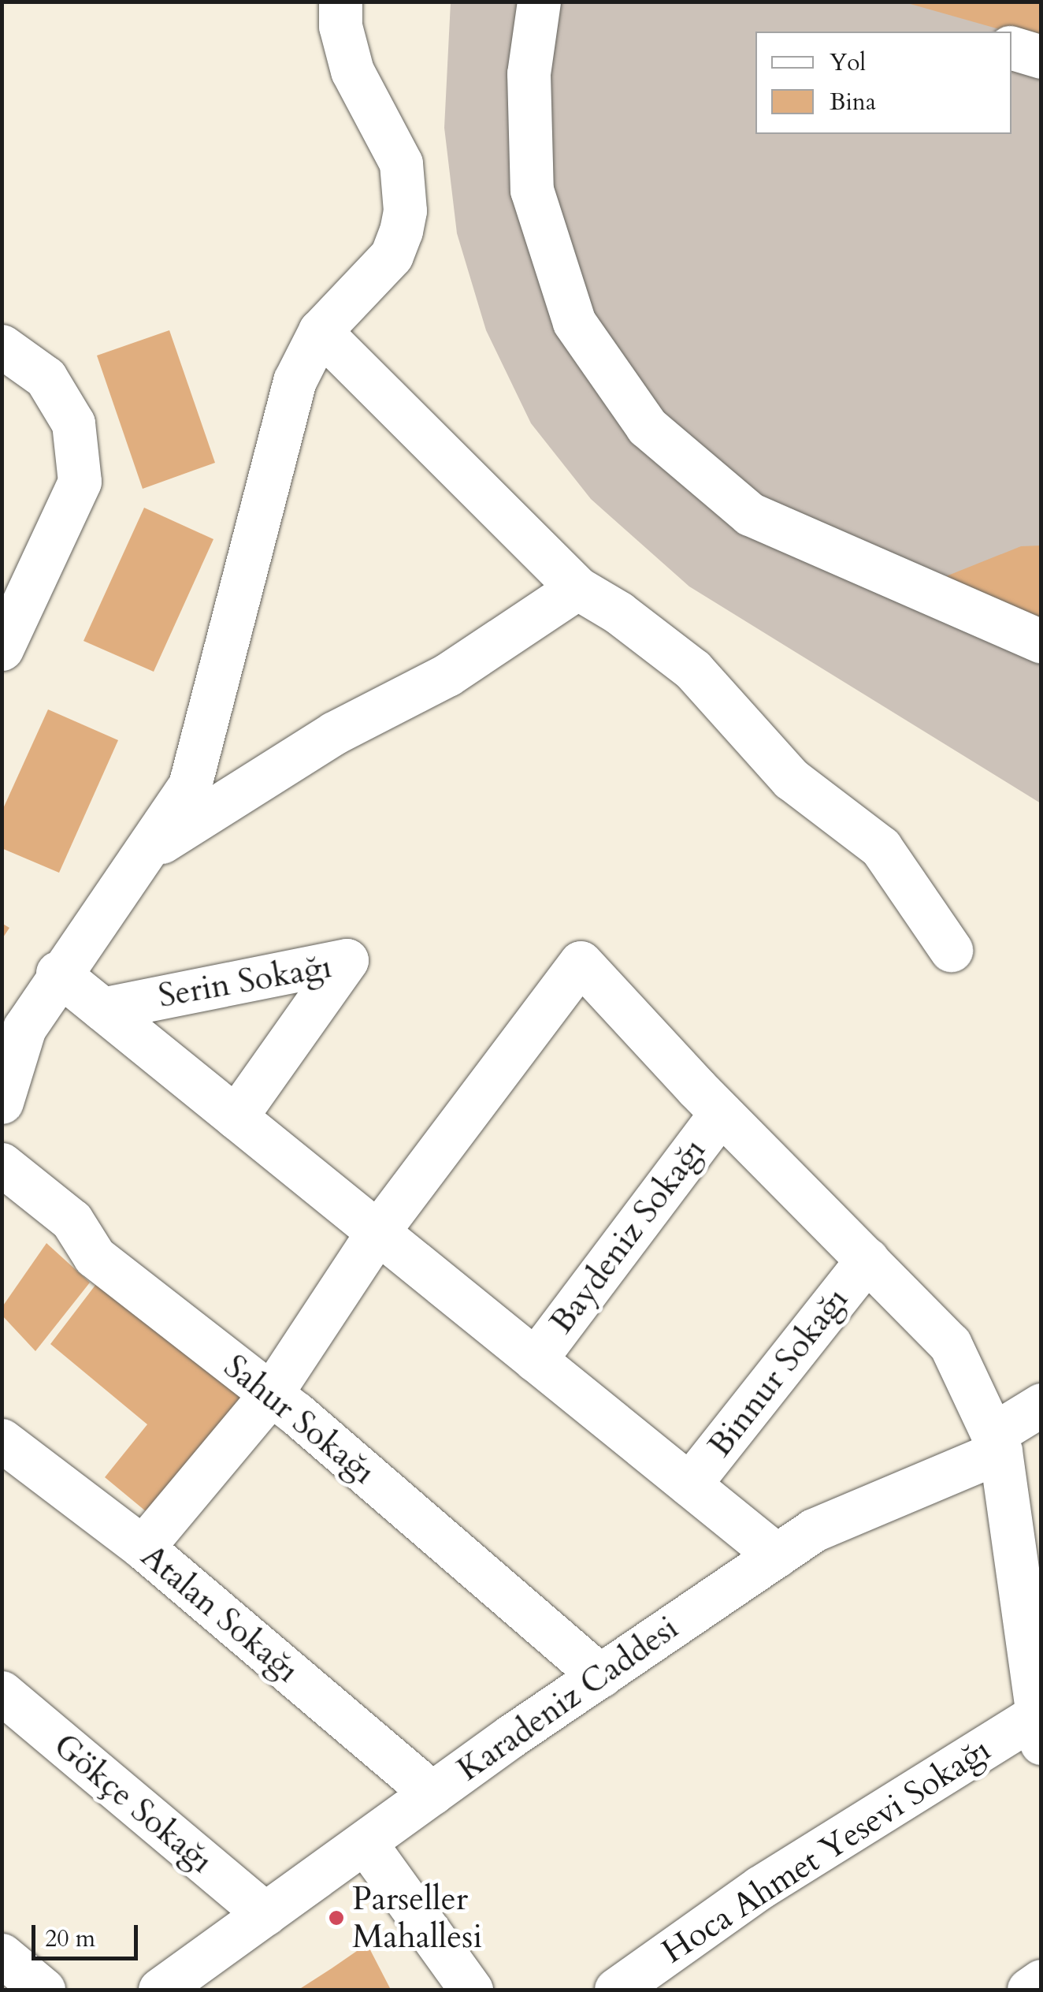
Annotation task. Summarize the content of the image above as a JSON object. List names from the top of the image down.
{
  "streets": {
    "street": [
      "Serin Sokağı",
      "Baydeniz Sokağı",
      "Binnur Sokağı",
      "Sahur Sokağı",
      "Atalan Sokağı",
      "Karadeniz Caddesi",
      "Gökçe Sokağı",
      "Hoca Ahmet Yesevi Sokağı"
    ]
  },
  "crossings": [
    ["Sahur Sokağı", "Karadeniz Caddesi"],
    ["Atalan Sokağı", "Karadeniz Caddesi"],
    ["Karadeniz Caddesi", "Gökçe Sokağı"]
  ],
  "places": ["Parseller Mahallesi"],
  "legend": ["Yol", "Bina"],
  "scale_bar": "20 m"
}
